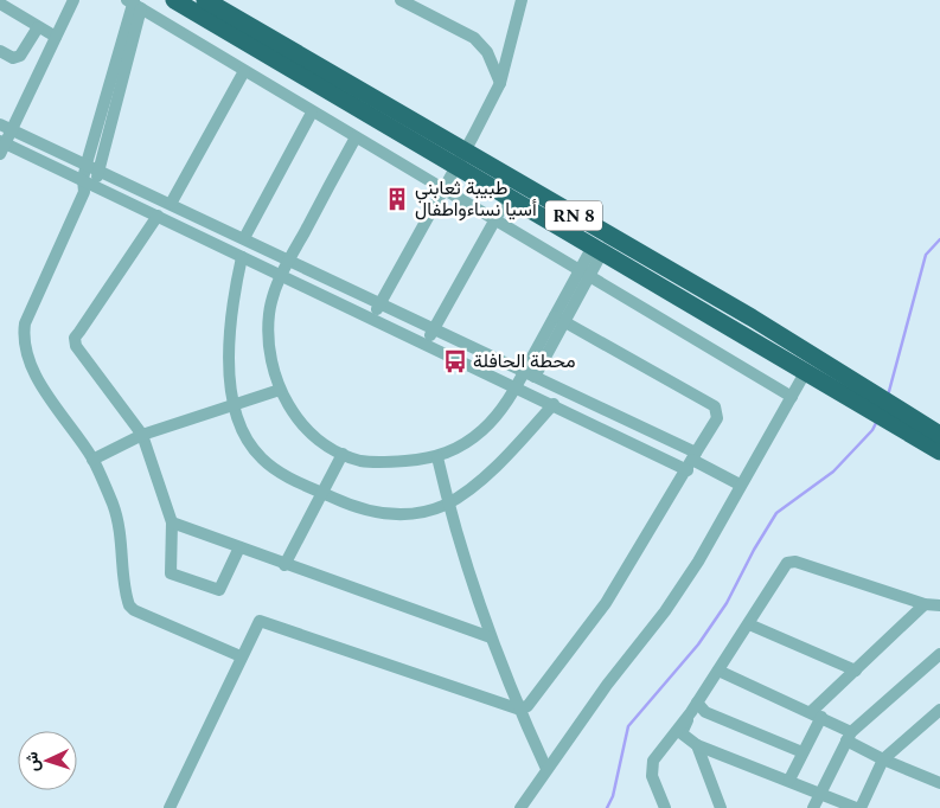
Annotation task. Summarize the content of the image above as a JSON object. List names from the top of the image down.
{
  "streets": {
    "highway": ["RN 8"]
  },
  "places": {
    "building": ["طبيبة ثعابني أسيا نساءواطفال"],
    "bus stop": ["محطة الحافلة"]
  },
  "north": "left"
}
